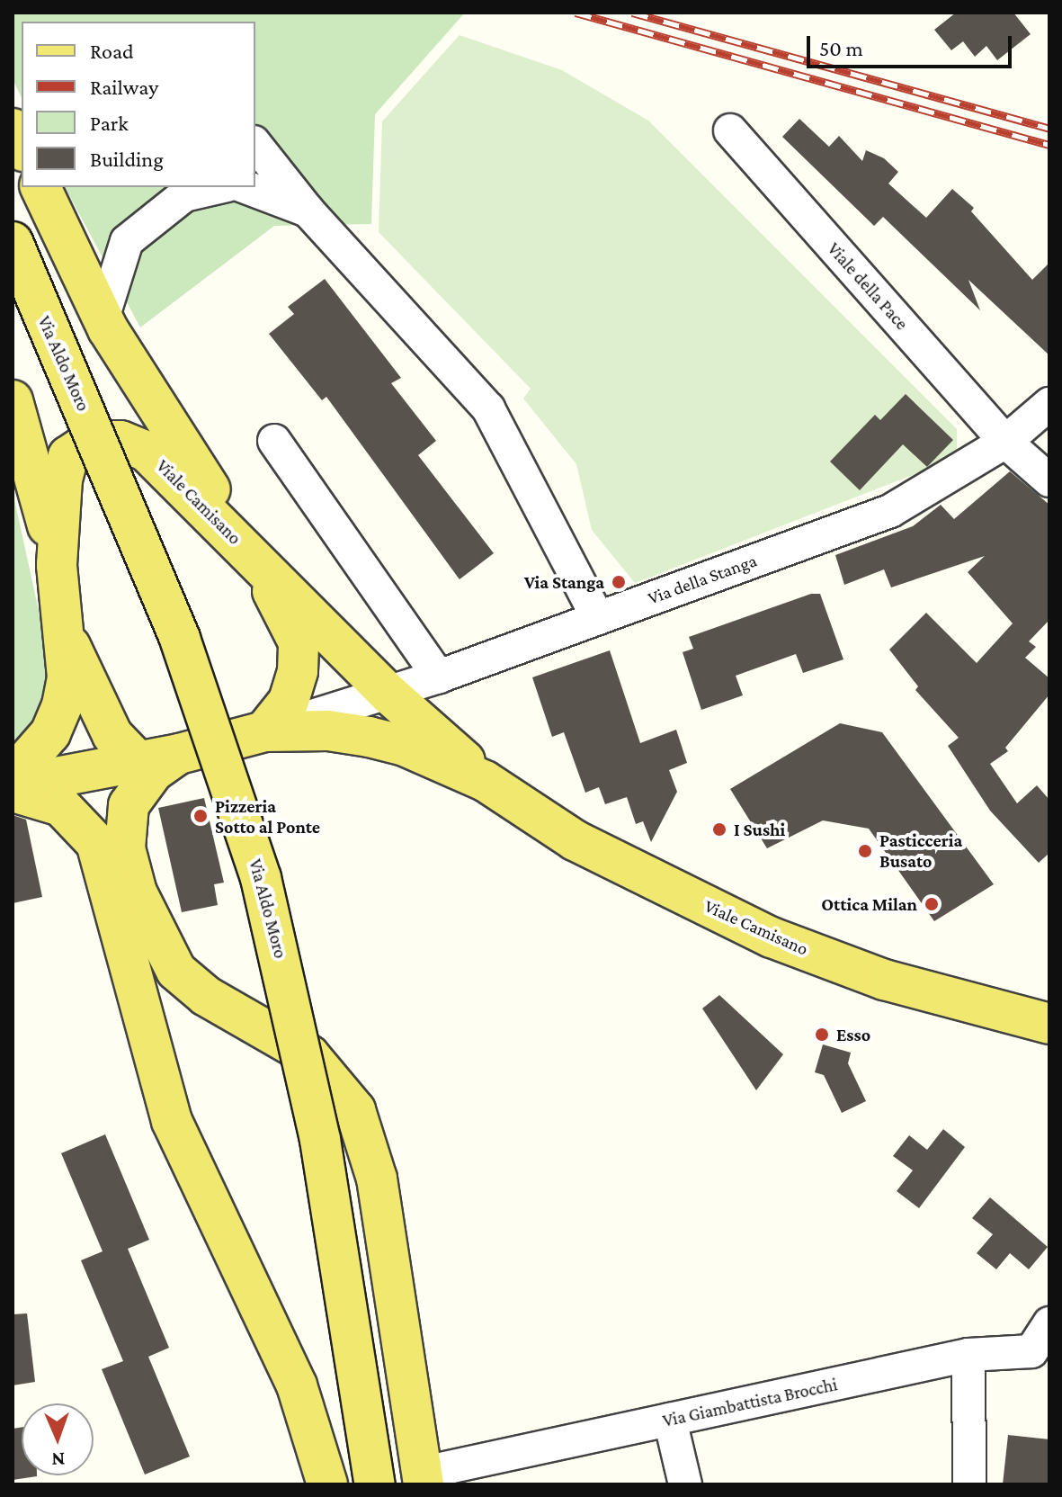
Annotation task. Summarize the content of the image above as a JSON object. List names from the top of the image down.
{
  "streets": {
    "main road": ["Via Aldo Moro", "Viale Camisano"],
    "street": ["Viale della Pace", "Via della Stanga", "Via Giambattista Brocchi"]
  },
  "crossings": [
    ["Viale della Pace", "Via della Stanga"],
    ["Viale Camisano", "Via della Stanga"]
  ],
  "places": [
    "Via Stanga",
    "Pizzeria Sotto al Ponte",
    "I Sushi",
    "Pasticceria Busato",
    "Ottica Milan",
    "Esso"
  ],
  "legend": [
    "Road",
    "Railway",
    "Park",
    "Building"
  ],
  "scale_bar": "50 m",
  "north": "bottom"
}
